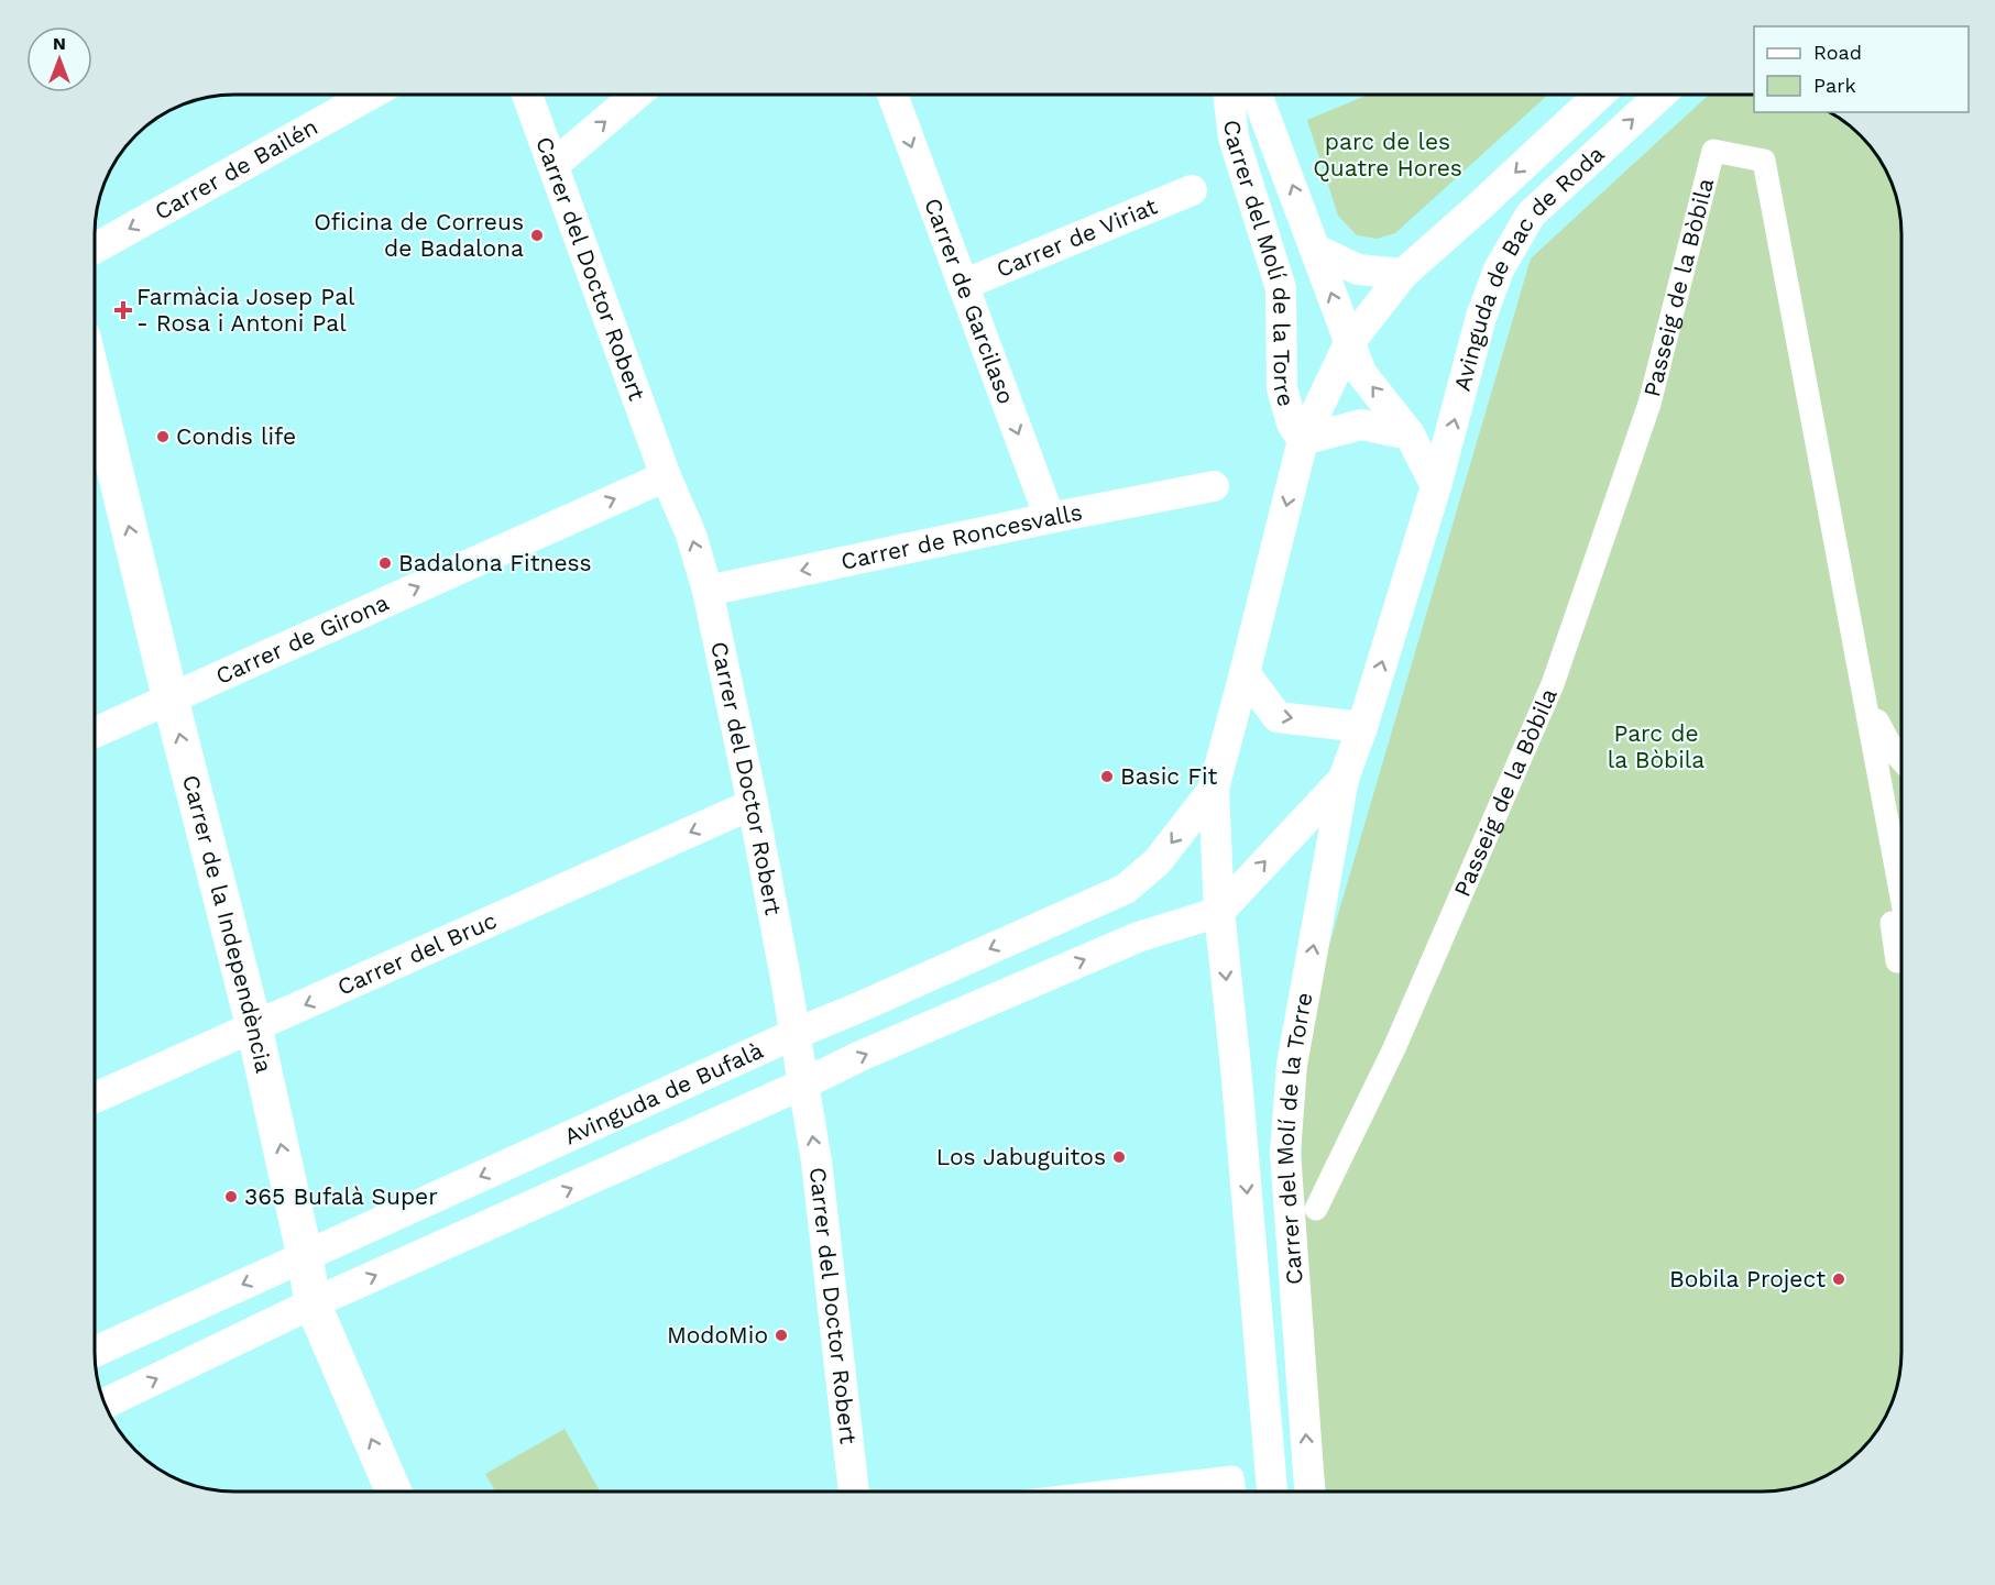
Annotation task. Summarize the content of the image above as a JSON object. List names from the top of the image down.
{
  "streets": {
    "street": [
      "Carrer de Bailén",
      "Carrer de Viriat",
      "Carrer del Molí de la Torre",
      "Carrer del Doctor Robert",
      "Avinguda de Bac de Roda",
      "Passeig de la Bòbila",
      "Carrer de Garcilaso",
      "Carrer de Roncesvalls",
      "Carrer de Girona",
      "Carrer de la Independència",
      "Carrer del Bruc",
      "Avinguda de Bufalà"
    ]
  },
  "crossings": [
    ["Carrer de Viriat", "Carrer de Garcilaso"],
    ["Carrer del Molí de la Torre", "Avinguda de Bac de Roda"],
    ["Carrer del Molí de la Torre", "Avinguda de Bufalà"],
    ["Carrer del Doctor Robert", "Carrer de Roncesvalls"],
    ["Carrer del Doctor Robert", "Carrer de Girona"],
    ["Carrer del Doctor Robert", "Carrer del Bruc"],
    ["Carrer del Doctor Robert", "Avinguda de Bufalà"],
    ["Carrer de Garcilaso", "Carrer de Roncesvalls"],
    ["Carrer de Girona", "Carrer de la Independència"],
    ["Carrer de la Independència", "Carrer del Bruc"],
    ["Carrer de la Independència", "Avinguda de Bufalà"]
  ],
  "one_way": [
    "Carrer de Bailén",
    "Carrer del Doctor Robert",
    "Carrer de Garcilaso",
    "Carrer de Roncesvalls",
    "Carrer de Girona",
    "Carrer de la Independència",
    "Carrer del Bruc"
  ],
  "parks": ["parc de les Quatre Hores", "Parc de la Bòbila"],
  "places": {
    "other": [
      "Oficina de Correus de Badalona",
      "Condis life",
      "Badalona Fitness",
      "Basic Fit",
      "Los Jabuguitos",
      "365 Bufalà Super",
      "Bobila Project",
      "ModoMio"
    ],
    "health": ["Farmàcia Josep Pal - Rosa i Antoni Pal"]
  },
  "legend": ["Road", "Park"],
  "north": "top"
}
